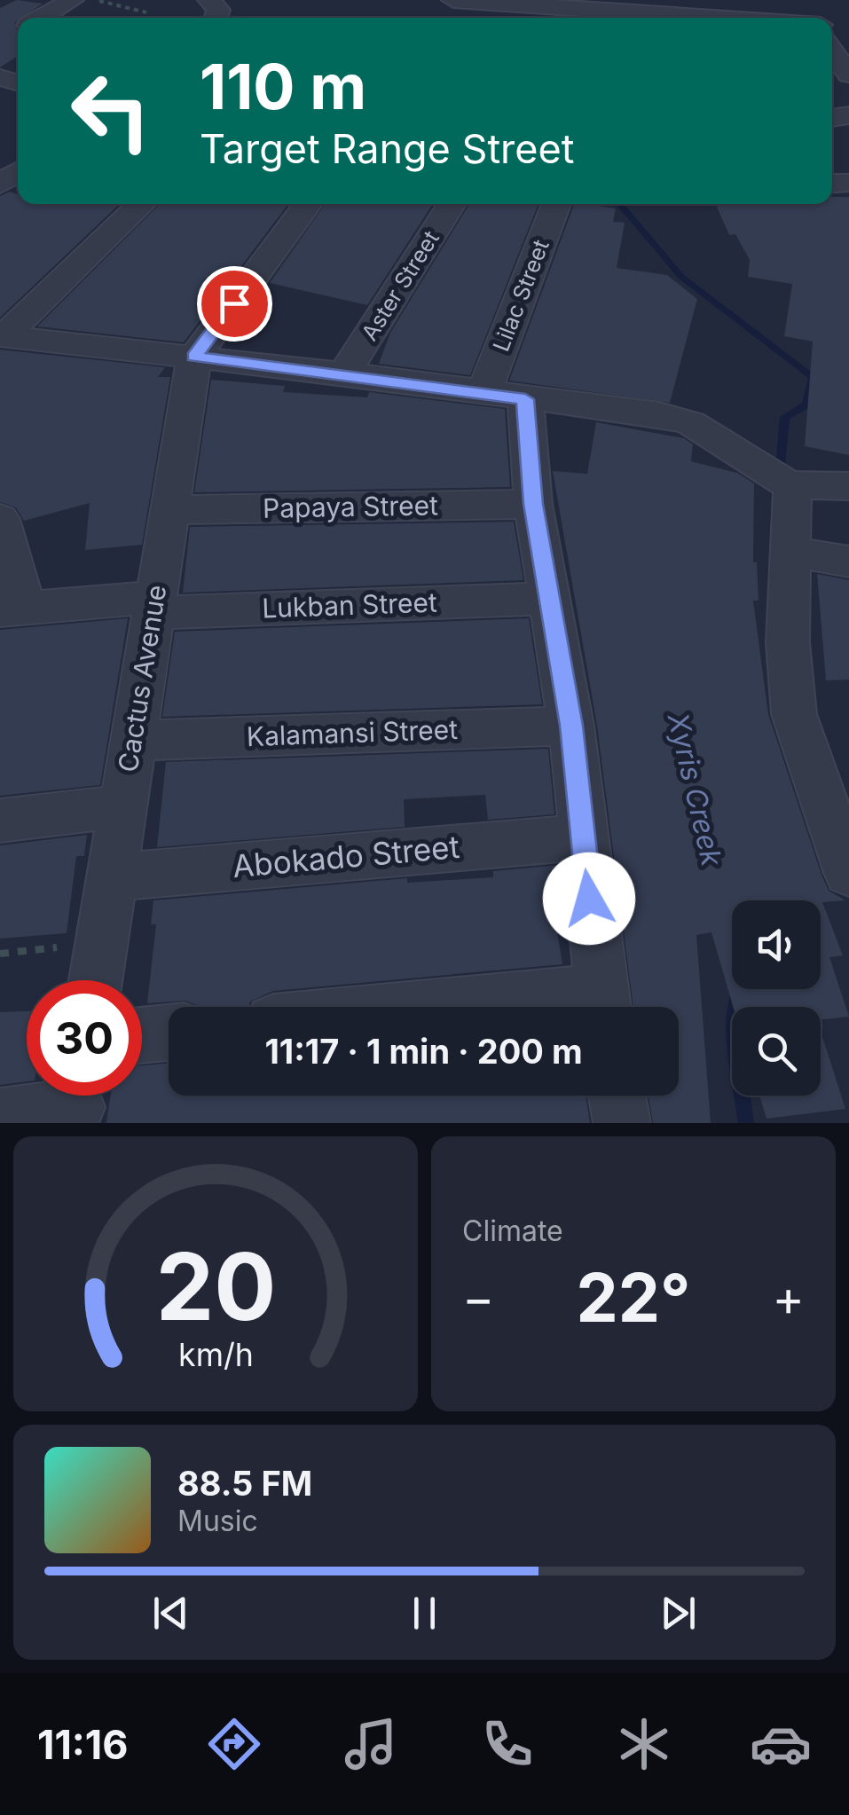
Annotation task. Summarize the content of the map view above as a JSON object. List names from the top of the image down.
{
  "streets": {
    "street": [
      "Aster Street",
      "Lilac Street",
      "Papaya Street",
      "Lukban Street",
      "Cactus Avenue",
      "Kalamansi Street",
      "Abokado Street"
    ]
  },
  "crossings": [
    ["Papaya Street", "Cactus Avenue"],
    ["Lukban Street", "Cactus Avenue"],
    ["Cactus Avenue", "Kalamansi Street"],
    ["Cactus Avenue", "Abokado Street"]
  ],
  "water": ["Xyris Creek"],
  "page": {
    "turn": ["110 m", "Target Range Street"],
    "limit": "30",
    "trip": "11:17 · 1 min · 200 m",
    "tile": "Climate",
    "heat": ["−", "22°", "+"],
    "song": ["88.5 FM", "Music"],
    "tabs": "11:16",
    "gauge": ["20", "km/h"]
  }
}
